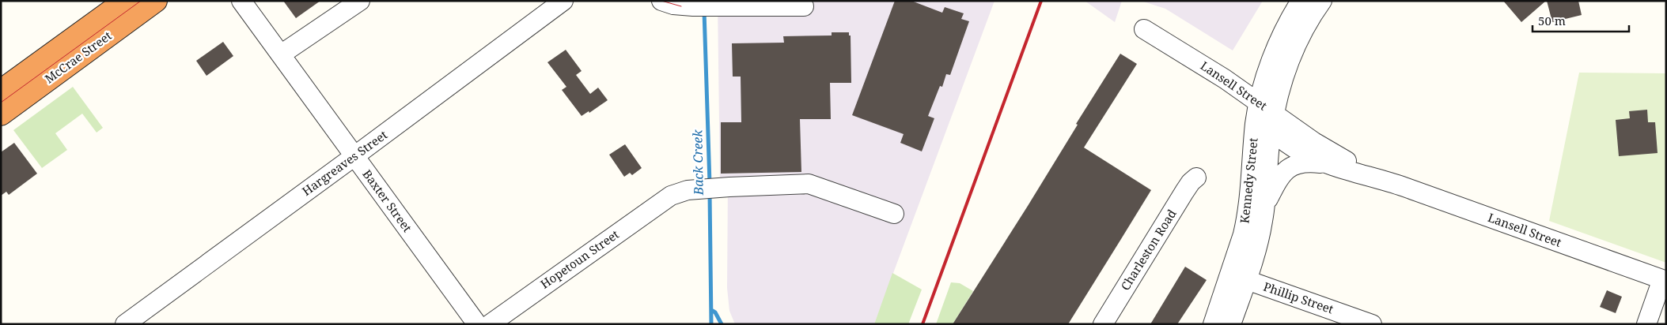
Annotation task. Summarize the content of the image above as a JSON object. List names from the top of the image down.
{
  "streets": {
    "highway": ["McCrae Street"],
    "street": [
      "Lansell Street",
      "Hargreaves Street",
      "Kennedy Street",
      "Baxter Street",
      "Charleston Road",
      "Hopetoun Street",
      "Phillip Street"
    ]
  },
  "crossings": [
    ["Lansell Street", "Kennedy Street"],
    ["Hargreaves Street", "Baxter Street"],
    ["Kennedy Street", "Phillip Street"]
  ],
  "water": ["Back Creek"],
  "scale_bar": "50 m"
}
